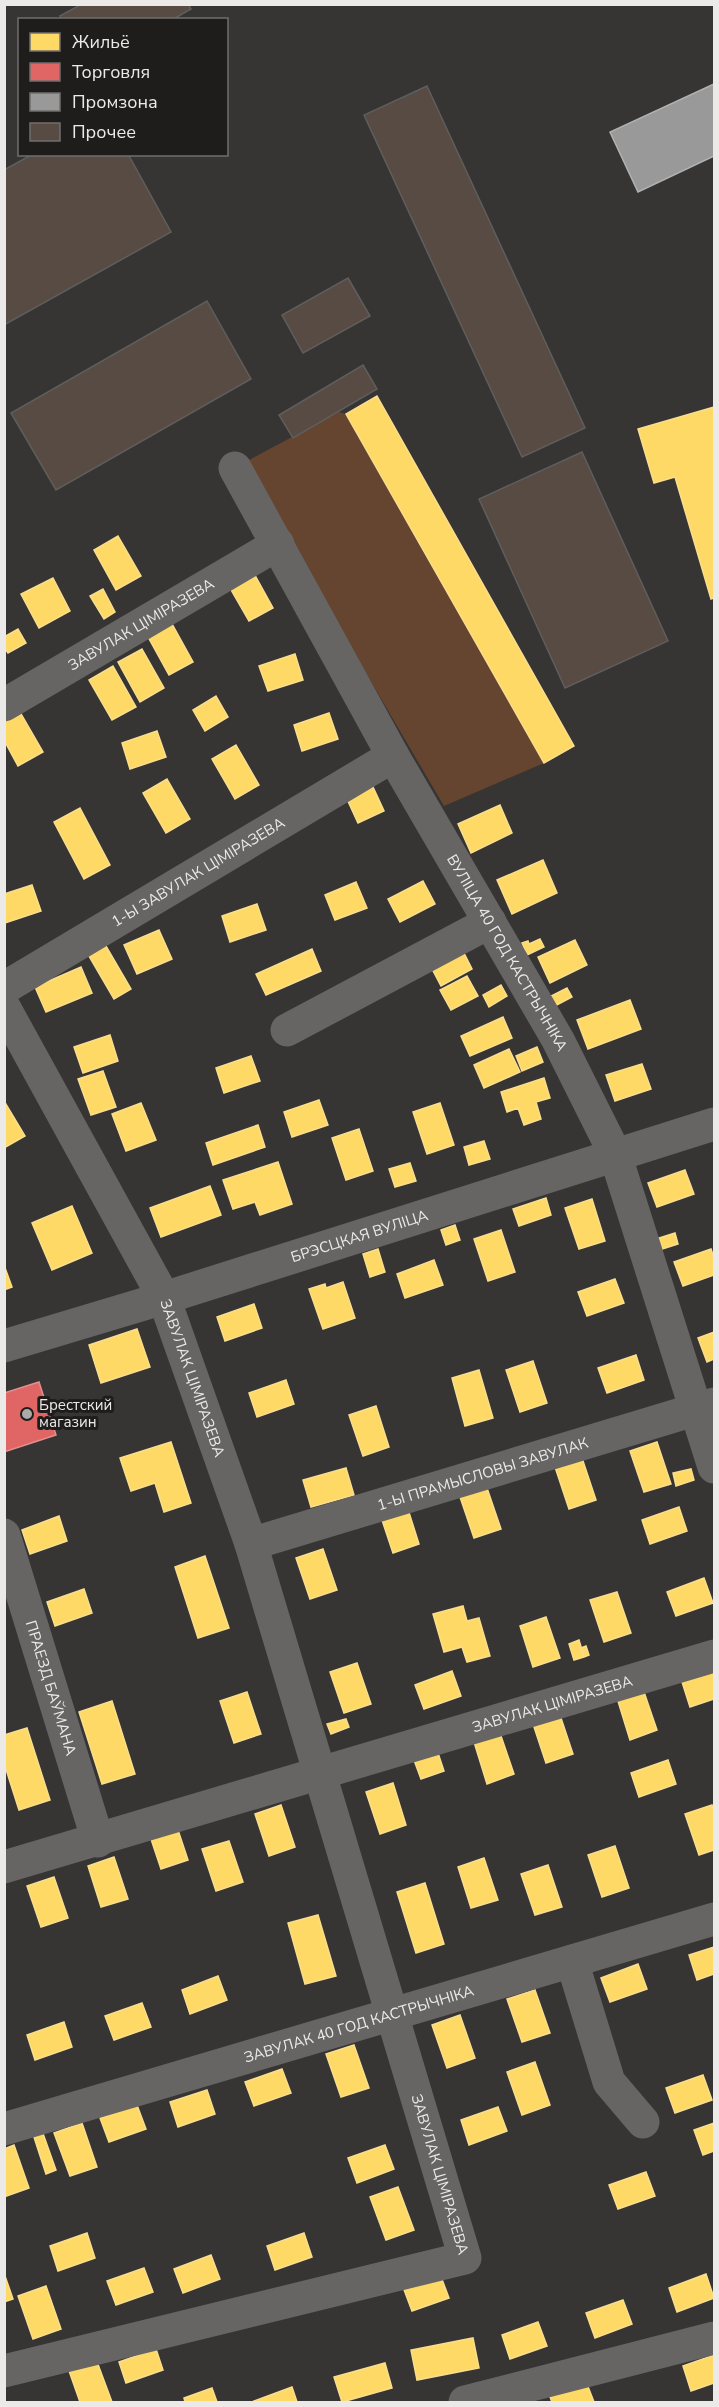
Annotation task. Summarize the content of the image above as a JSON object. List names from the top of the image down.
{
  "streets": {
    "street": [
      "ЗАВУЛАК ЦІМІРАЗЕВА",
      "1-Ы ЗАВУЛАК ЦІМІРАЗЕВА",
      "ВУЛІЦА 40 ГОД КАСТРЫЧНІКА",
      "БРЭСЦКАЯ ВУЛІЦА",
      "1-Ы ПРАМЫСЛОВЫ ЗАВУЛАК",
      "ПРАЕЗД БАЎМАНА",
      "ЗАВУЛАК 40 ГОД КАСТРЫЧНІКА"
    ]
  },
  "crossings": [
    ["ЗАВУЛАК ЦІМІРАЗЕВА", "ВУЛІЦА 40 ГОД КАСТРЫЧНІКА"],
    ["ЗАВУЛАК ЦІМІРАЗЕВА", "БРЭСЦКАЯ ВУЛІЦА"],
    ["ЗАВУЛАК ЦІМІРАЗЕВА", "1-Ы ПРАМЫСЛОВЫ ЗАВУЛАК"],
    ["ЗАВУЛАК ЦІМІРАЗЕВА", "ПРАЕЗД БАЎМАНА"],
    ["ЗАВУЛАК ЦІМІРАЗЕВА", "ЗАВУЛАК 40 ГОД КАСТРЫЧНІКА"],
    ["1-Ы ЗАВУЛАК ЦІМІРАЗЕВА", "ВУЛІЦА 40 ГОД КАСТРЫЧНІКА"],
    ["ВУЛІЦА 40 ГОД КАСТРЫЧНІКА", "БРЭСЦКАЯ ВУЛІЦА"],
    ["ВУЛІЦА 40 ГОД КАСТРЫЧНІКА", "1-Ы ПРАМЫСЛОВЫ ЗАВУЛАК"]
  ],
  "places": ["Брестский магазин"],
  "legend": [
    "Жильё",
    "Торговля",
    "Промзона",
    "Прочее"
  ]
}
